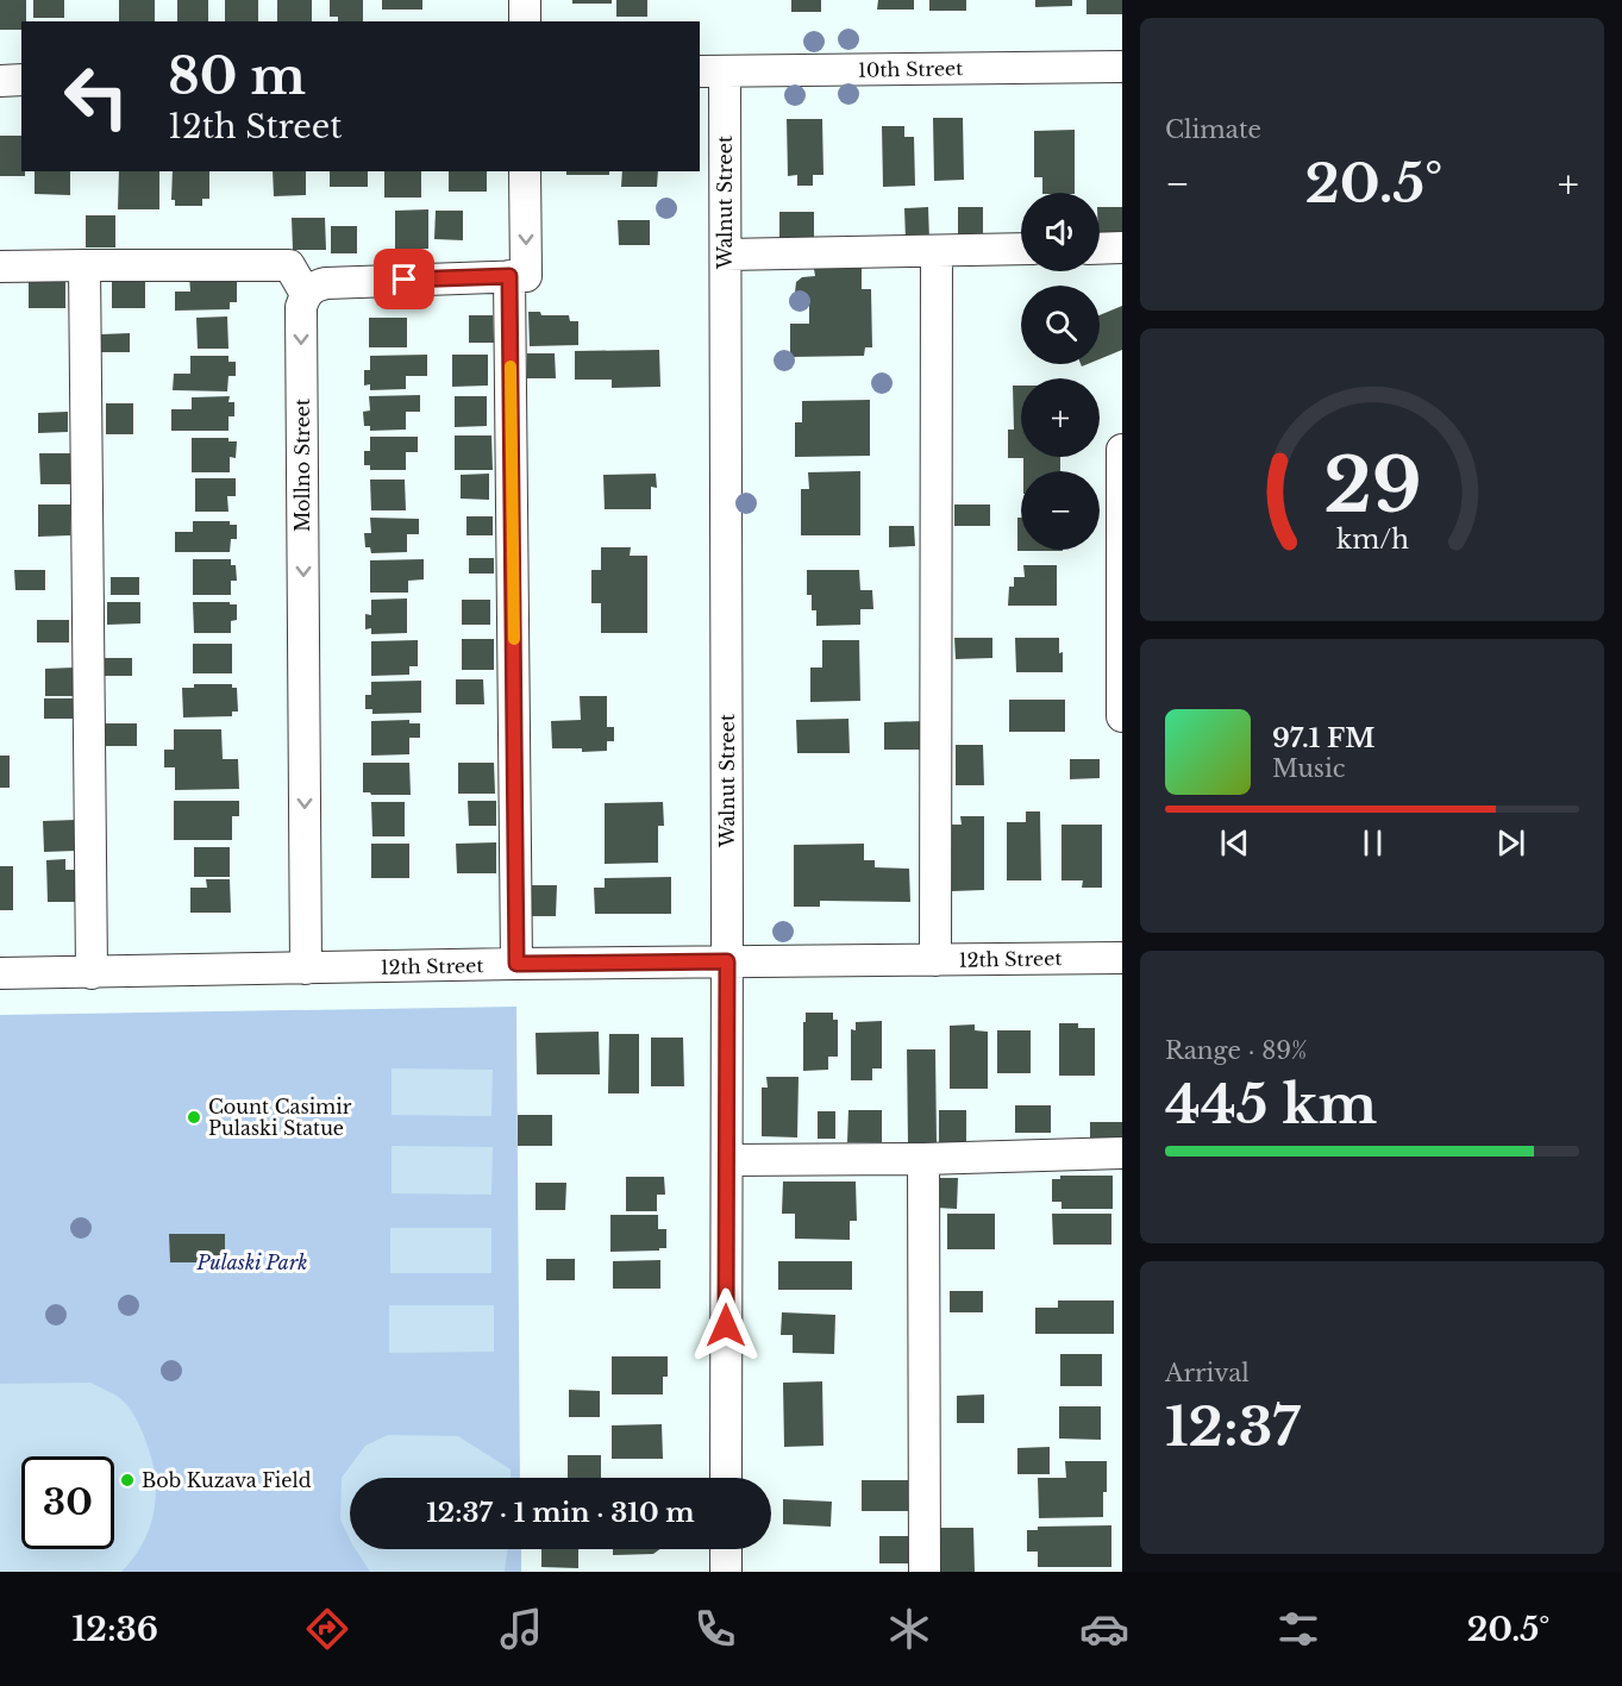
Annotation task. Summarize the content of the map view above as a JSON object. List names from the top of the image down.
{
  "streets": {
    "street": [
      "10th Street",
      "Walnut Street",
      "Mollno Street",
      "12th Street"
    ]
  },
  "crossings": [
    ["10th Street", "Walnut Street"],
    ["Walnut Street", "12th Street"],
    ["Mollno Street", "12th Street"]
  ],
  "parks": ["Pulaski Park"],
  "places": ["Count Casimir Pulaski Statue", "Bob Kuzava Field"],
  "page": {
    "tile": [
      "Climate",
      ["Range · 89%", "445 km"],
      ["Arrival", "12:37"]
    ],
    "turn": ["80 m", "12th Street"],
    "heat": ["−", "20.5°", "+"],
    "map_buttons": ["+", "−"],
    "song": ["97.1 FM", "Music"],
    "limit": "30",
    "trip": "12:37 · 1 min · 310 m",
    "tabs": ["12:36", "20.5°"],
    "gauge": ["29", "km/h"]
  }
}
